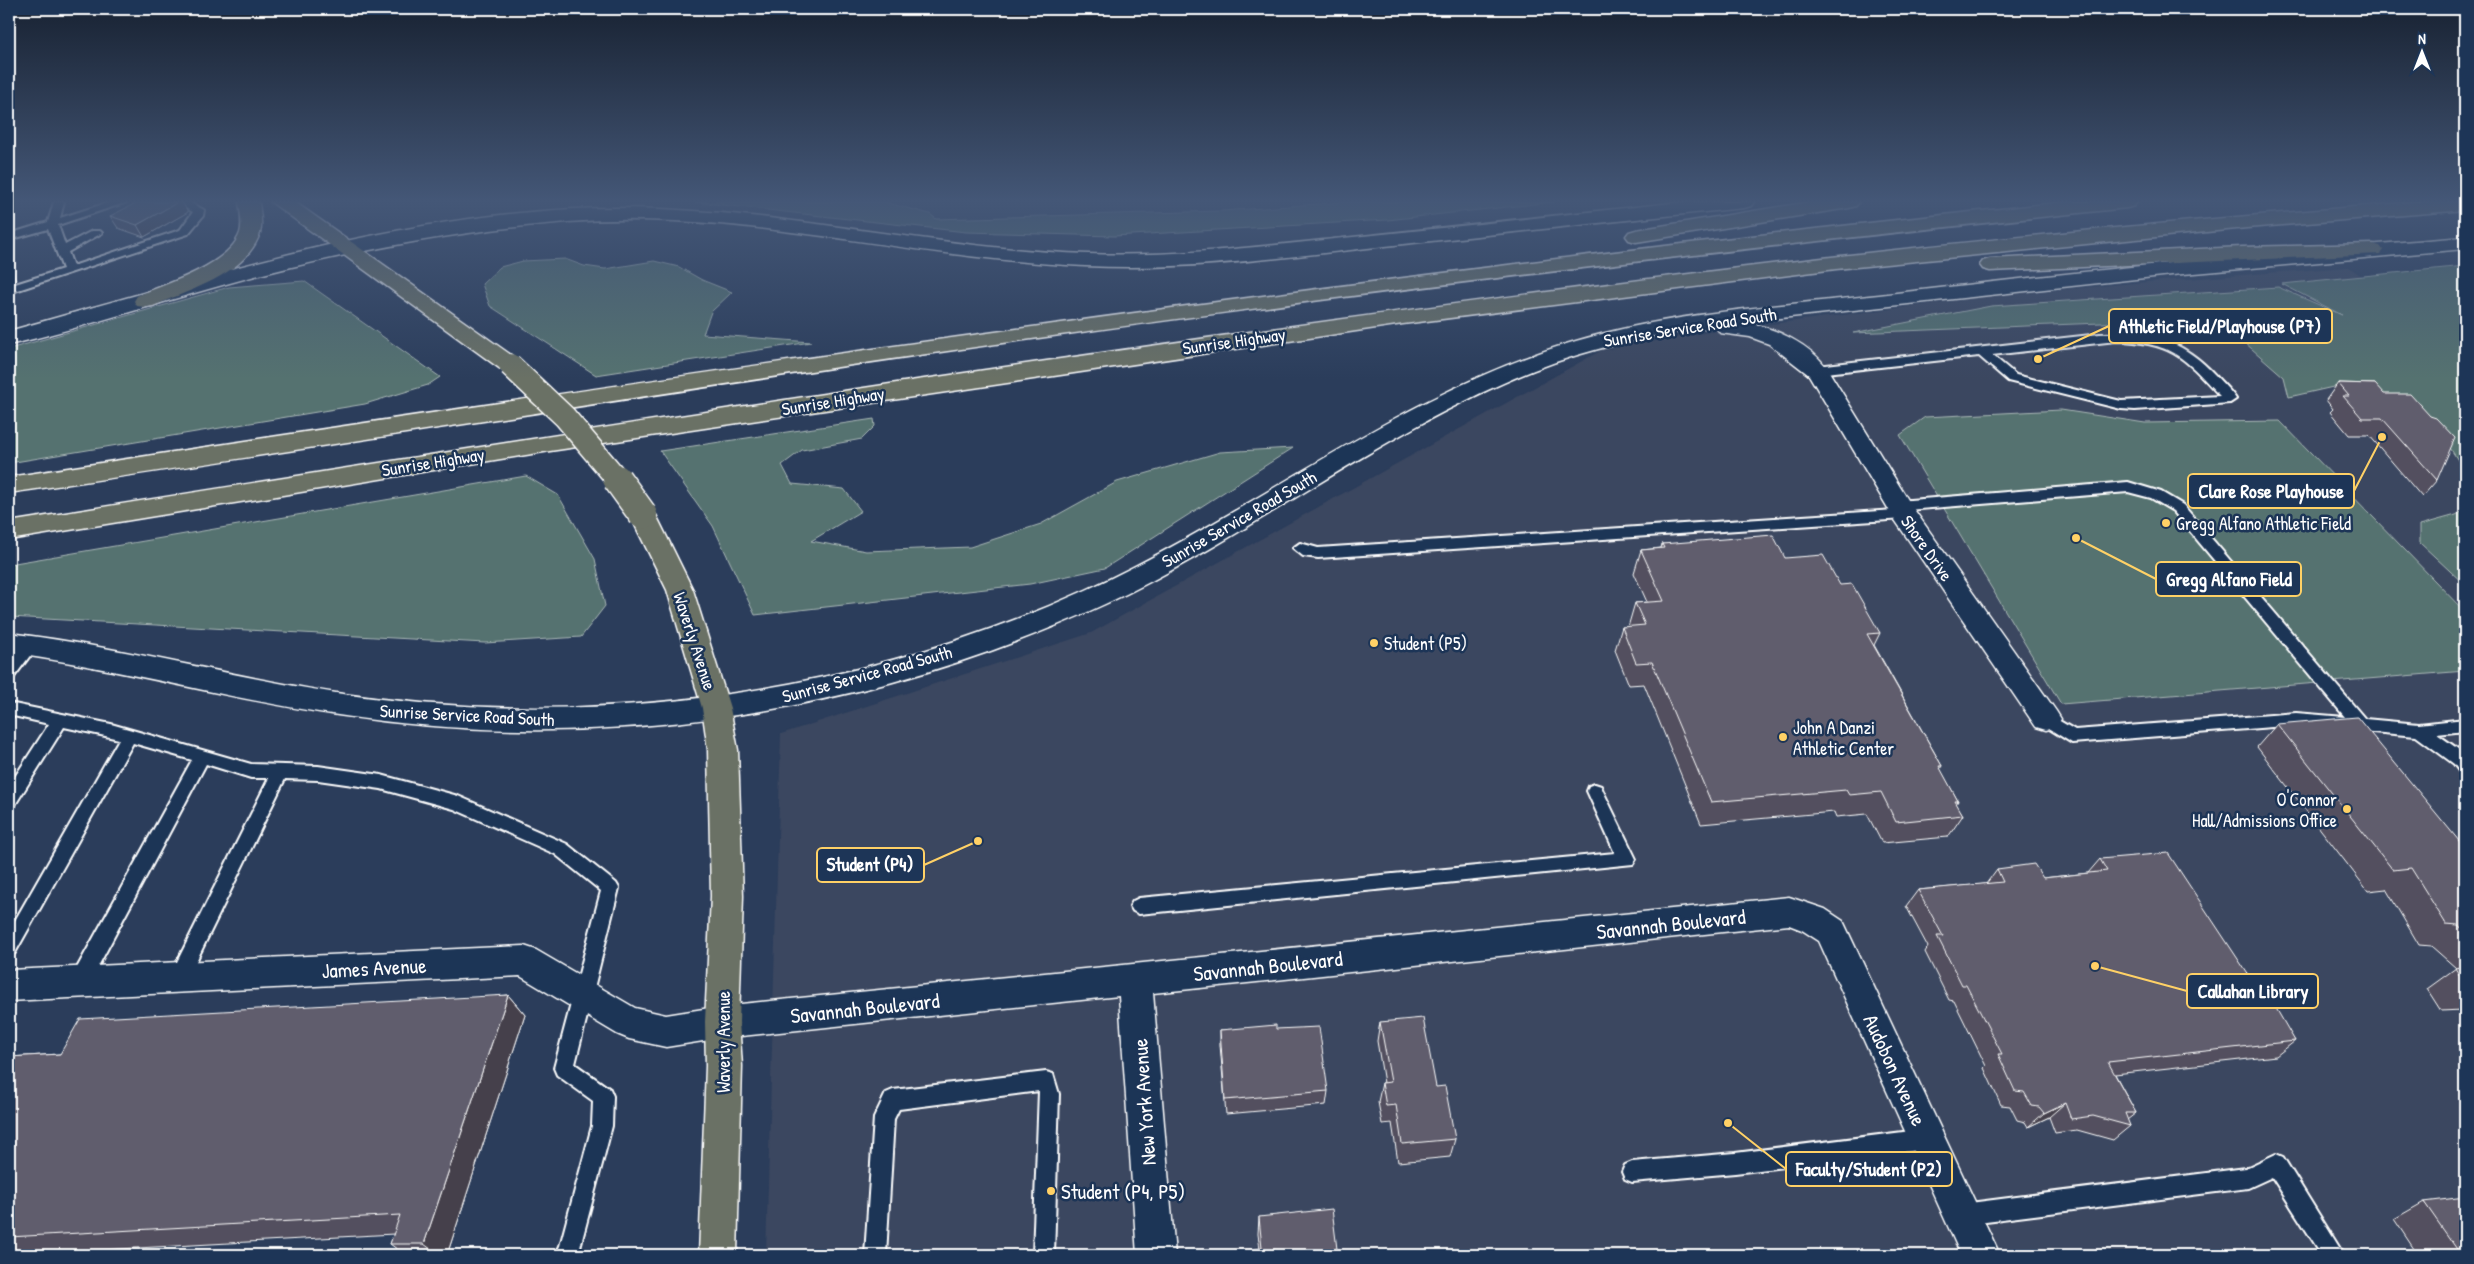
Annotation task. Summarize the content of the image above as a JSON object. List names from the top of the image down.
{
  "streets": {
    "main road": [
      "Sunrise Service Road South",
      "Sunrise Highway",
      "Shore Drive",
      "Waverly Avenue",
      "Savannah Boulevard",
      "James Avenue",
      "Audobon Avenue",
      "New York Avenue"
    ]
  },
  "crossings": [
    ["Sunrise Service Road South", "Waverly Avenue"],
    ["Waverly Avenue", "Savannah Boulevard"],
    ["Waverly Avenue", "James Avenue"],
    ["Savannah Boulevard", "James Avenue"],
    ["Savannah Boulevard", "Audobon Avenue"],
    ["Savannah Boulevard", "New York Avenue"]
  ],
  "places": [
    "Athletic Field/Playhouse (P7)",
    "Clare Rose Playhouse",
    "Gregg Alfano Athletic Field",
    "Gregg Alfano Field",
    "Student (P5)",
    "John A Danzi Athletic Center",
    "O'Connor Hall/Admissions Office",
    "Student (P4)",
    "Callahan Library",
    "Faculty/Student (P2)",
    "Student (P4, P5)"
  ],
  "north": "top"
}
